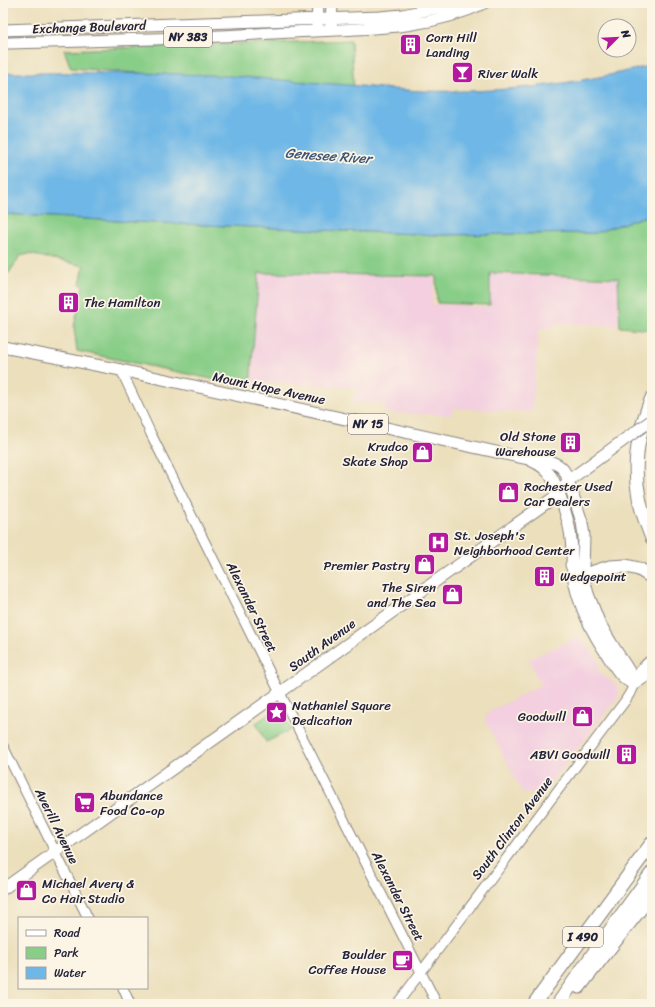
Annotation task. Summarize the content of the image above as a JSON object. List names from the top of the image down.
{
  "streets": {
    "highway": ["I 490"],
    "main road": [
      "Exchange Boulevard",
      "NY 383",
      "Mount Hope Avenue",
      "NY 15",
      "South Avenue",
      "South Clinton Avenue"
    ],
    "street": ["Alexander Street", "Averill Avenue"]
  },
  "crossings": [
    ["Mount Hope Avenue", "NY 15"],
    ["Mount Hope Avenue", "Alexander Street"],
    ["Mount Hope Avenue", "South Avenue"],
    ["Mount Hope Avenue", "South Clinton Avenue"],
    ["NY 15", "South Avenue"],
    ["NY 15", "South Clinton Avenue"],
    ["Alexander Street", "South Avenue"],
    ["Alexander Street", "South Clinton Avenue"],
    ["South Avenue", "Averill Avenue"]
  ],
  "water": ["Genesee River"],
  "places": {
    "building": [
      "Corn Hill Landing",
      "The Hamilton",
      "Old Stone Warehouse",
      "Wedgepoint",
      "ABVI Goodwill"
    ],
    "bar": ["River Walk"],
    "shop": [
      "Krudco Skate Shop",
      "Rochester Used Car Dealers",
      "Premier Pastry",
      "The Siren and The Sea",
      "Goodwill",
      "Michael Avery & Co Hair Studio"
    ],
    "hospital": ["St. Joseph's Neighborhood Center"],
    "place": ["Nathaniel Square Dedication"],
    "supermarket": ["Abundance Food Co-op"],
    "cafe": ["Boulder Coffee House"]
  },
  "legend": ["Road", "Park", "Water"],
  "north": "top right"
}
